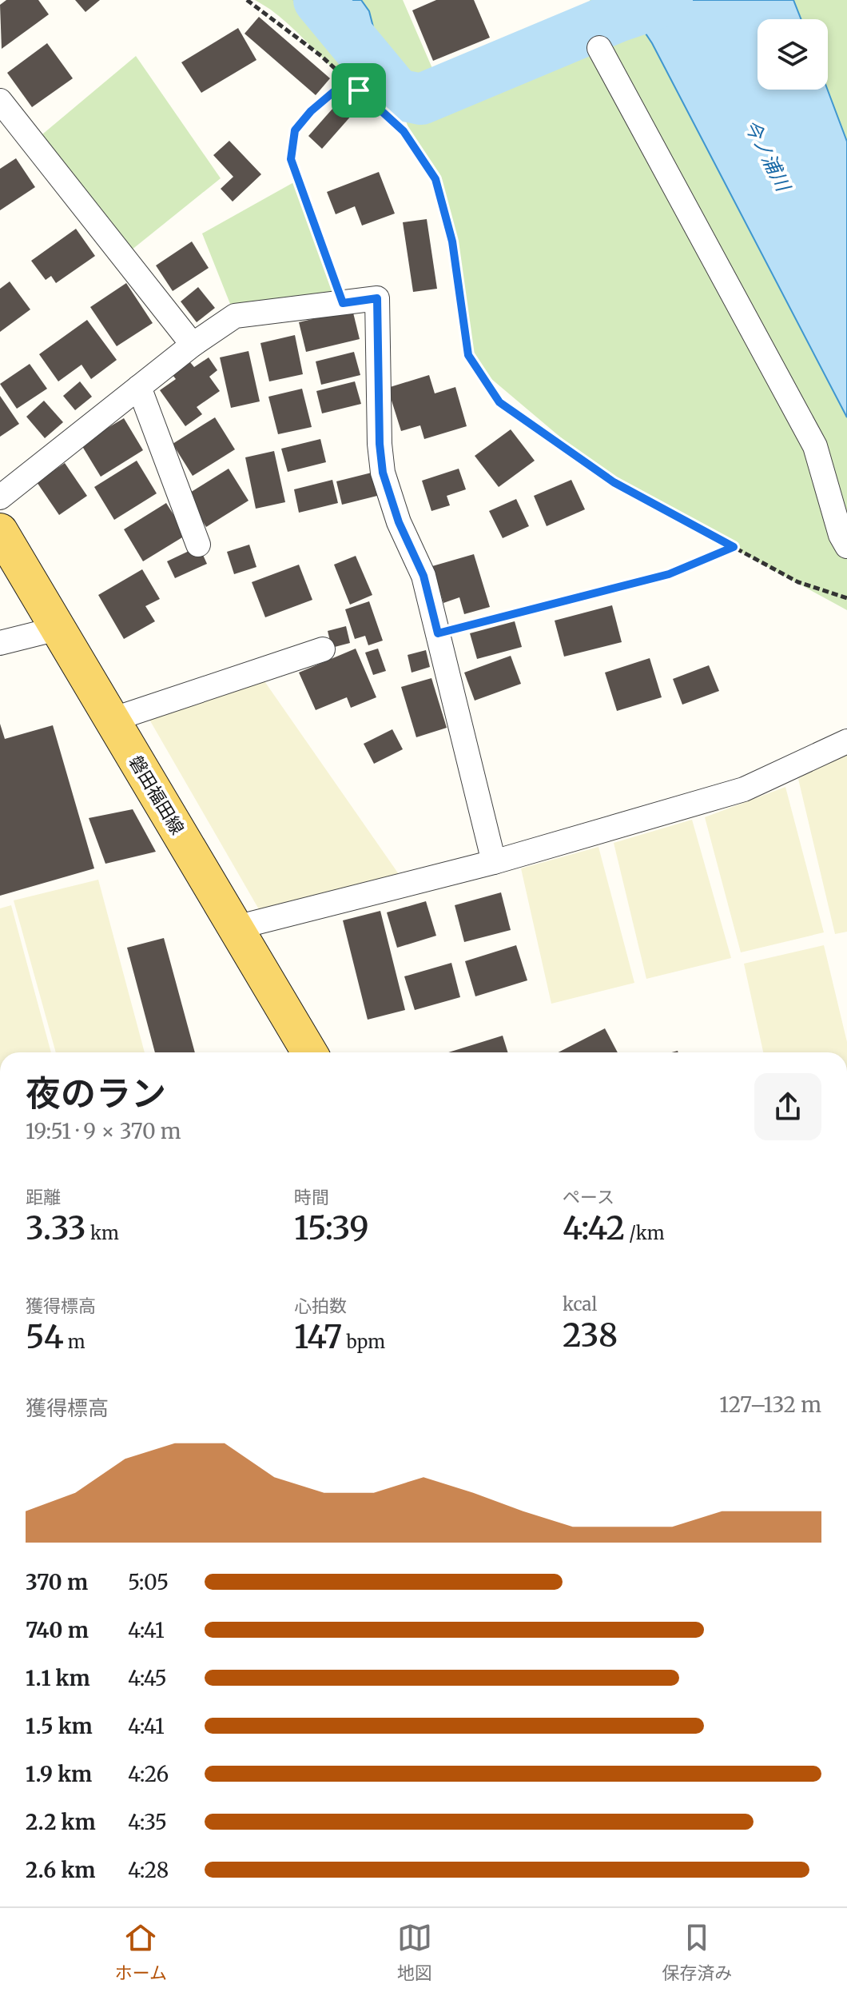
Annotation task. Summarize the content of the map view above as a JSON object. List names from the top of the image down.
{
  "streets": {
    "main road": ["磐田福田線"]
  },
  "water": ["今ノ浦川"],
  "page": {
    "heading": ["夜のラン", "19:51 · 9 × 370 m"],
    "stats": [
      ["距離", "3.33 km"],
      ["時間", "15:39"],
      ["ペース", "4:42 /km"],
      ["獲得標高", "54 m"],
      ["心拍数", "147 bpm"],
      ["kcal", "238"]
    ],
    "chart": ["獲得標高", "127–132 m"],
    "list": [
      {
        "name": "370 m",
        "note": "5:05"
      },
      {
        "name": "740 m",
        "note": "4:41"
      },
      {
        "name": "1.1 km",
        "note": "4:45"
      },
      {
        "name": "1.5 km",
        "note": "4:41"
      },
      {
        "name": "1.9 km",
        "note": "4:26"
      },
      {
        "name": "2.2 km",
        "note": "4:35"
      },
      {
        "name": "2.6 km",
        "note": "4:28"
      }
    ],
    "tabs": ["ホーム", "地図", "保存済み"]
  }
}
